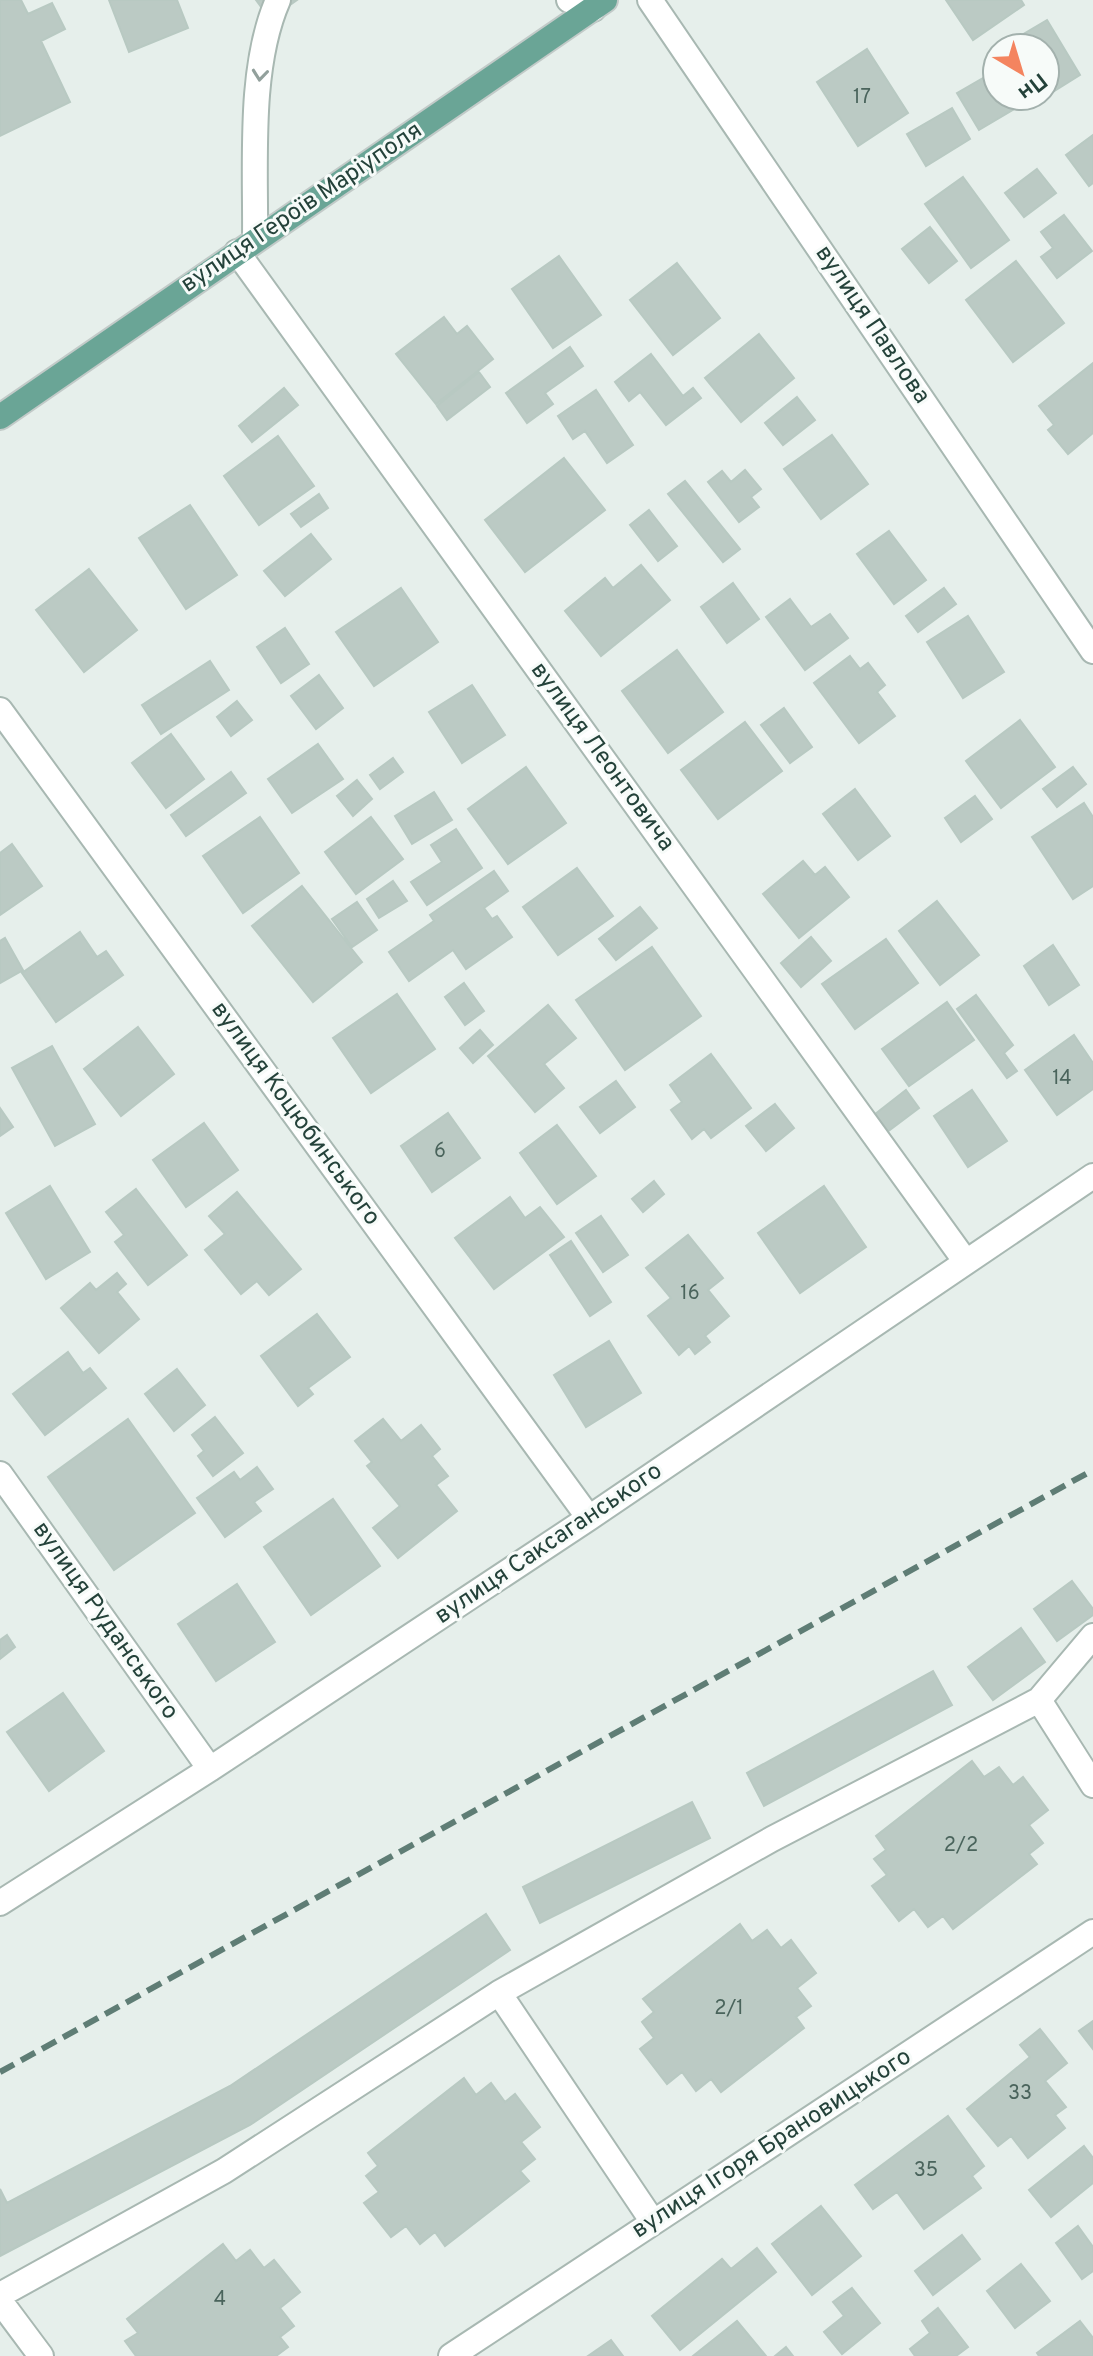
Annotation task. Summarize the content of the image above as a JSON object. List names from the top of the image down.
{
  "streets": {
    "main road": ["вулиця Героїв Маріуполя"],
    "street": [
      "вулиця Павлова",
      "вулиця Леонтовича",
      "вулиця Коцюбинського",
      "вулиця Саксаганського",
      "вулиця Руданського",
      "вулиця Ігоря Брановицького"
    ]
  },
  "crossings": [
    ["вулиця Героїв Маріуполя", "вулиця Леонтовича"],
    ["вулиця Леонтовича", "вулиця Саксаганського"],
    ["вулиця Коцюбинського", "вулиця Саксаганського"],
    ["вулиця Саксаганського", "вулиця Руданського"]
  ],
  "house_numbers": [
    "17",
    "14",
    "6",
    "16",
    "2/2",
    "2/1",
    "33",
    "35",
    "4"
  ],
  "north": "bottom right"
}
